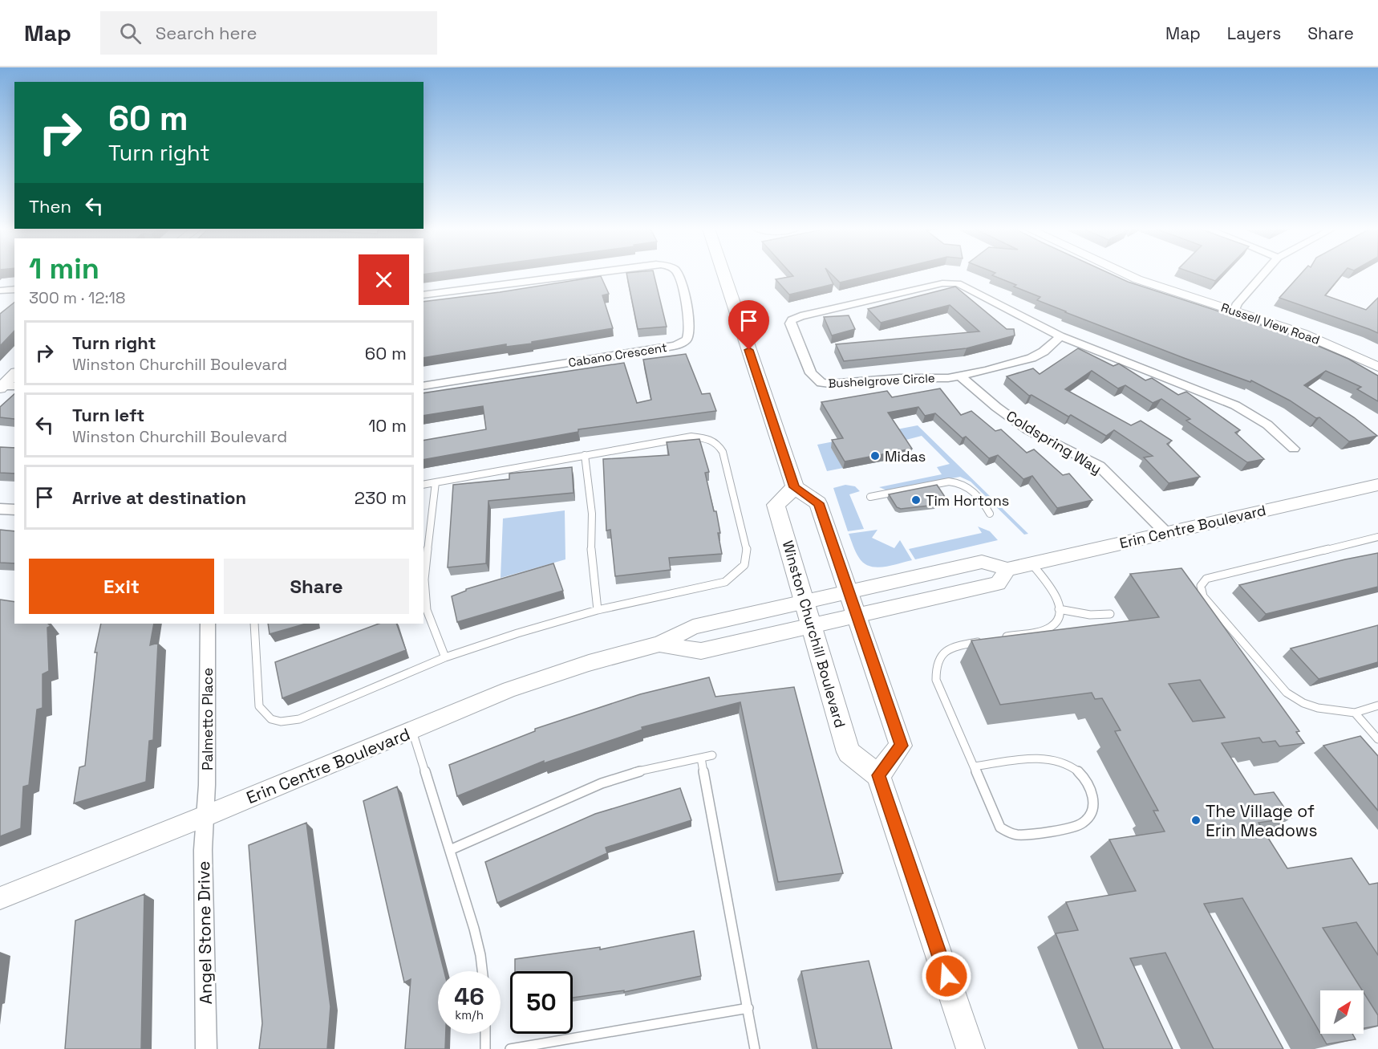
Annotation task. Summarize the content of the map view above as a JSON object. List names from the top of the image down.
{
  "streets": {
    "main road": ["Winston Churchill Boulevard"],
    "street": [
      "Russell View Road",
      "Cabano Crescent",
      "Bushelgrove Circle",
      "Coldspring Way",
      "Erin Centre Boulevard",
      "Palmetto Place",
      "Angel Stone Drive"
    ]
  },
  "crossings": [
    ["Bushelgrove Circle", "Coldspring Way"],
    ["Coldspring Way", "Erin Centre Boulevard"],
    ["Erin Centre Boulevard", "Winston Churchill Boulevard"],
    ["Erin Centre Boulevard", "Palmetto Place"],
    ["Erin Centre Boulevard", "Angel Stone Drive"],
    ["Palmetto Place", "Angel Stone Drive"]
  ],
  "places": ["Midas", "Tim Hortons", "The Village of Erin Meadows"],
  "north": "top right",
  "page": {
    "header": "Map",
    "search": "Search here",
    "nav": ["Map", "Layers", "Share"],
    "turn": ["60 m", "Turn right"],
    "then": "Then",
    "heading": ["1 min", "300 m · 12:18"],
    "list": [
      {
        "name": "Turn right",
        "note": "Winston Churchill Boulevard",
        "value": "60 m"
      },
      {
        "name": "Turn left",
        "note": "Winston Churchill Boulevard",
        "value": "10 m"
      },
      {
        "name": "Arrive at destination",
        "value": "230 m"
      }
    ],
    "buttons": ["Exit", "Share"],
    "speed": "46 km/h",
    "limit": "50"
  }
}
